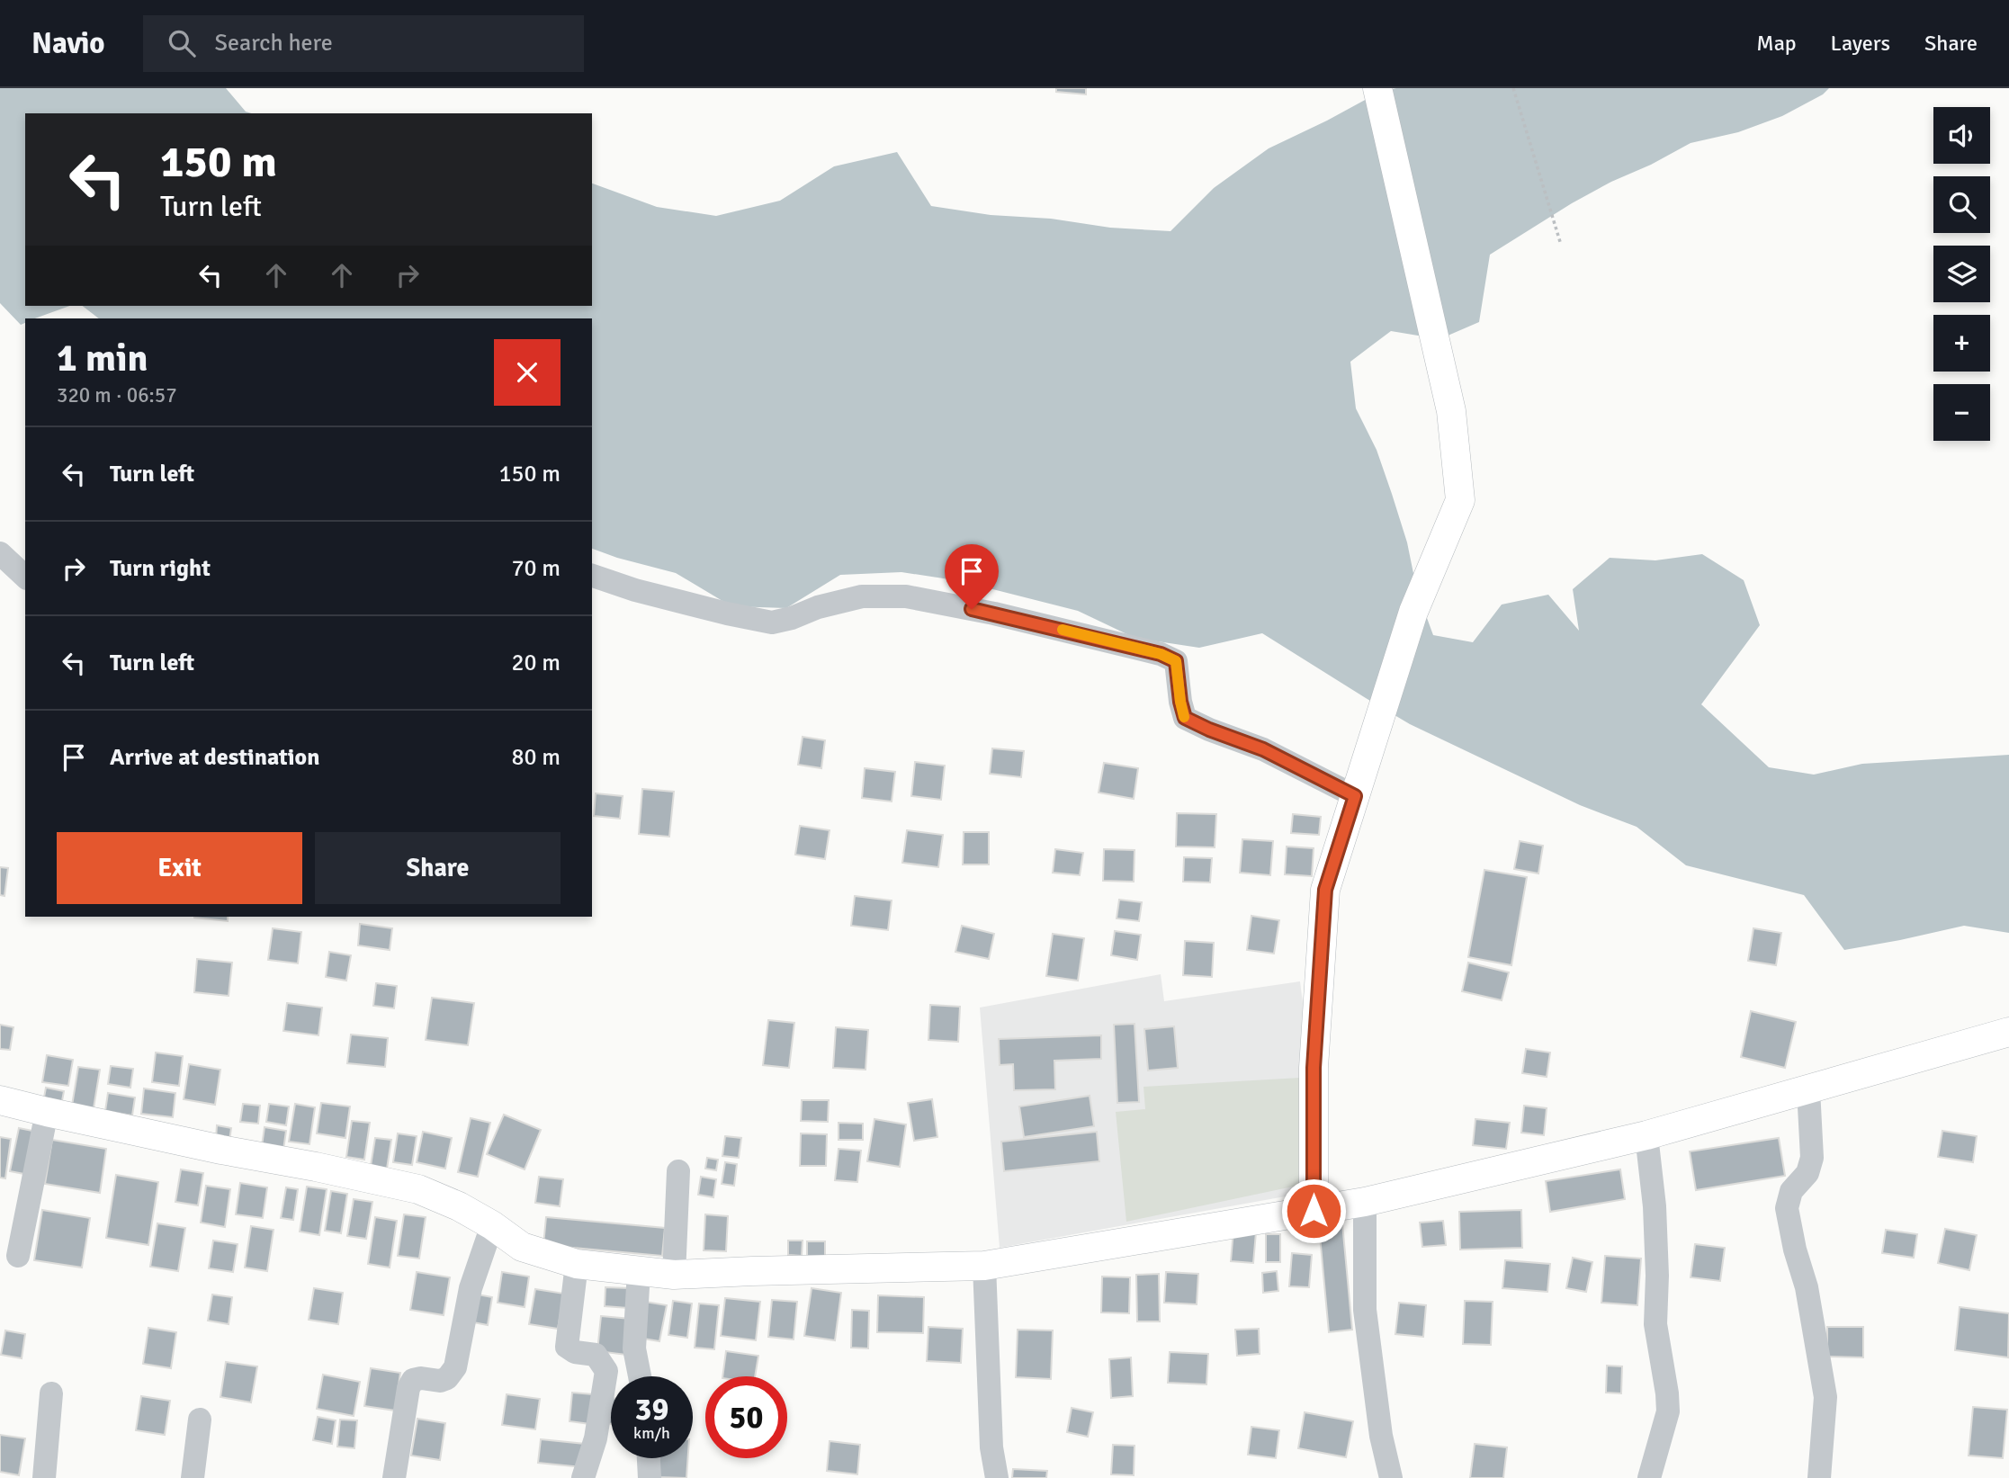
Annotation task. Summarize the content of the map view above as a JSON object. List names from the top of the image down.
{
  "page": {
    "header": "Navio",
    "search": "Search here",
    "nav": ["Map", "Layers", "Share"],
    "map_buttons": ["+", "−"],
    "turn": ["150 m", "Turn left"],
    "heading": ["1 min", "320 m · 06:57"],
    "list": [
      {
        "name": "Turn left",
        "value": "150 m"
      },
      {
        "name": "Turn right",
        "value": "70 m"
      },
      {
        "name": "Turn left",
        "value": "20 m"
      },
      {
        "name": "Arrive at destination",
        "value": "80 m"
      }
    ],
    "buttons": ["Exit", "Share"],
    "speed": "39 km/h",
    "limit": "50"
  }
}
